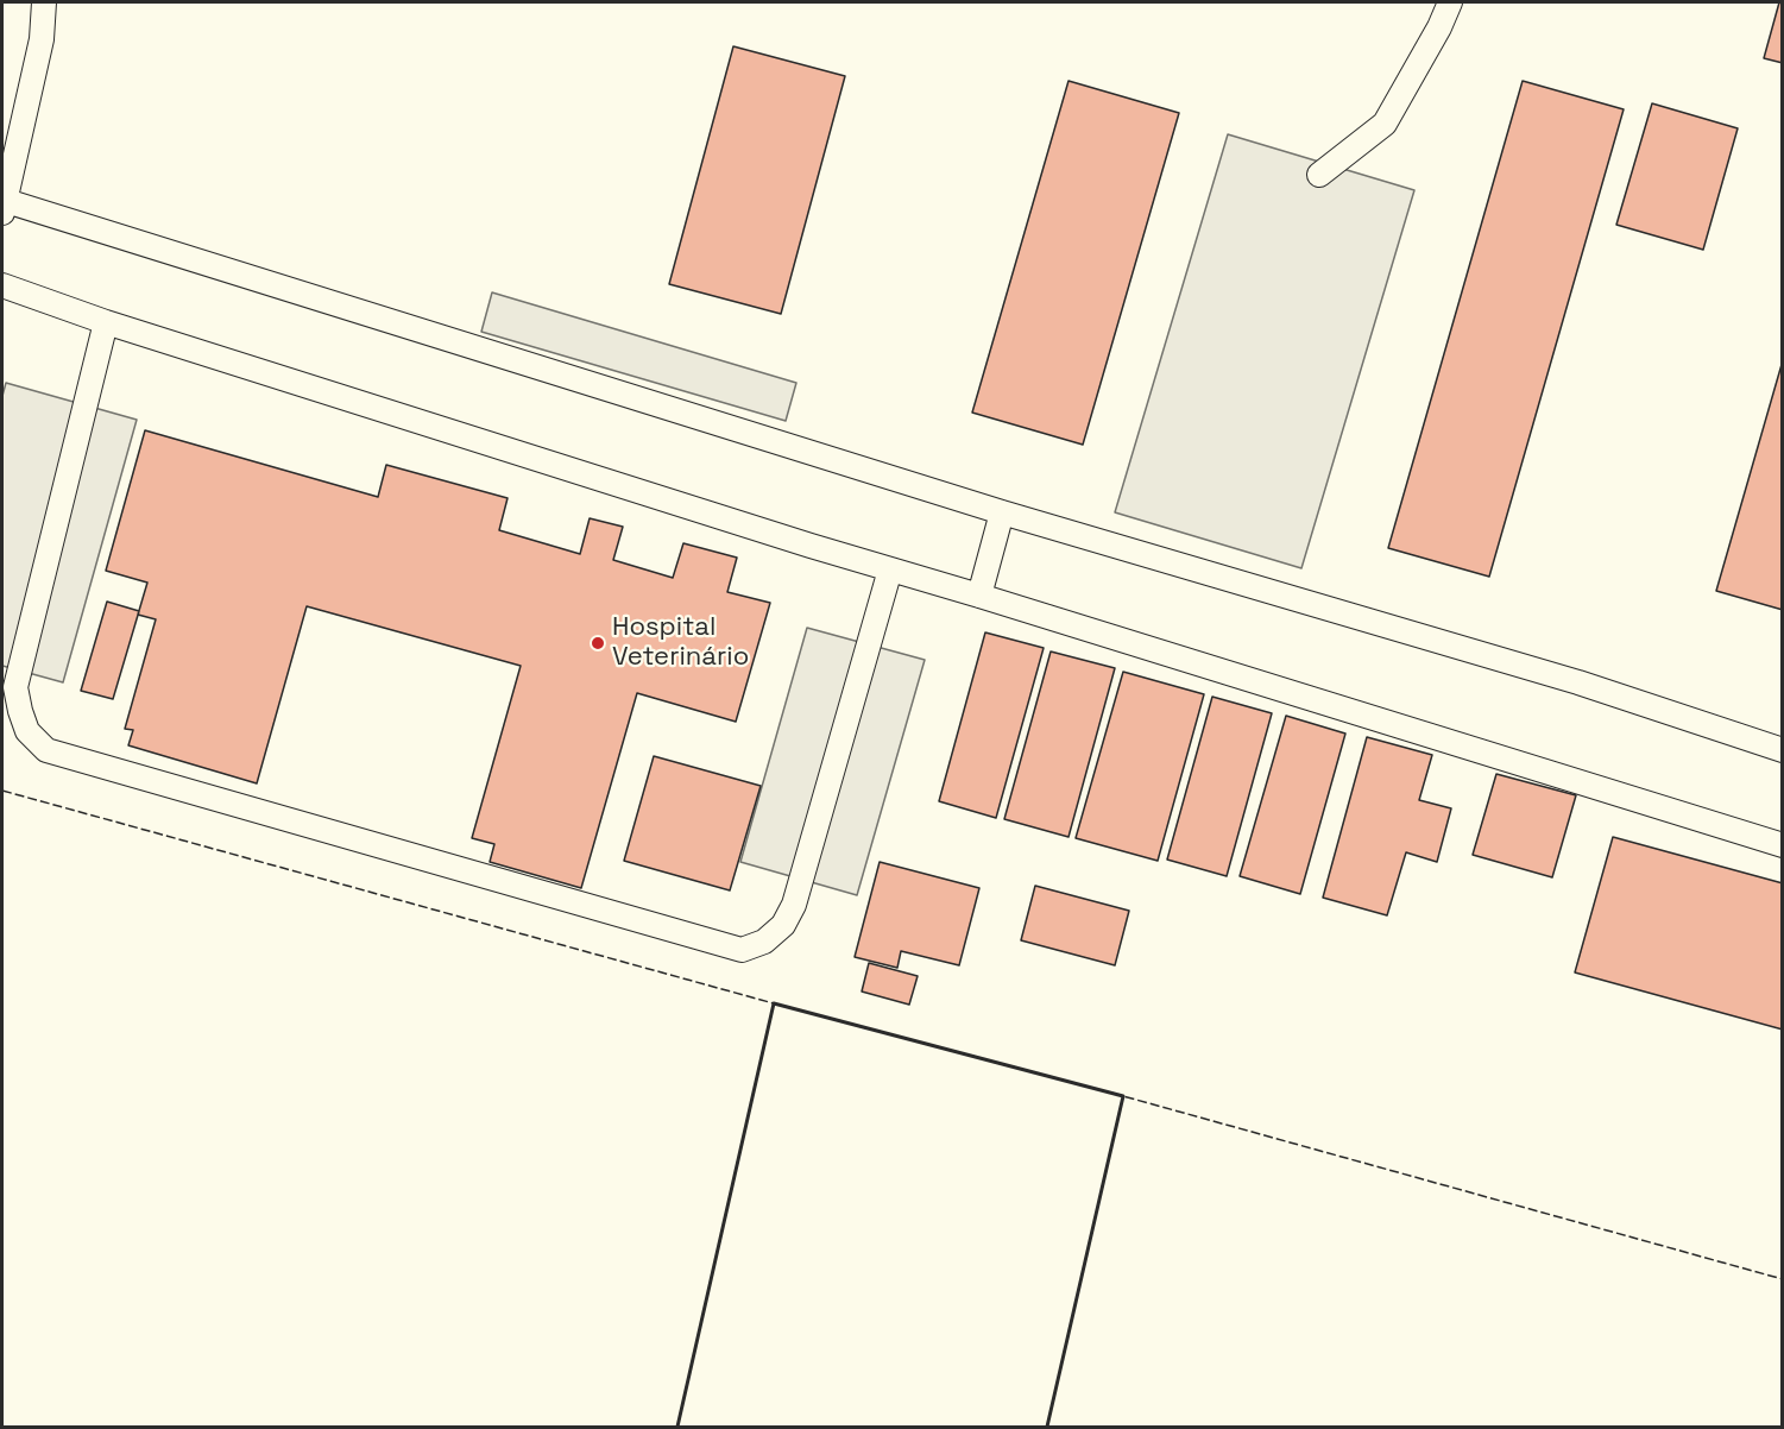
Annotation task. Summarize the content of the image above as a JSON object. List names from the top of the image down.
{
  "places": ["Hospital Veterinário"]
}
